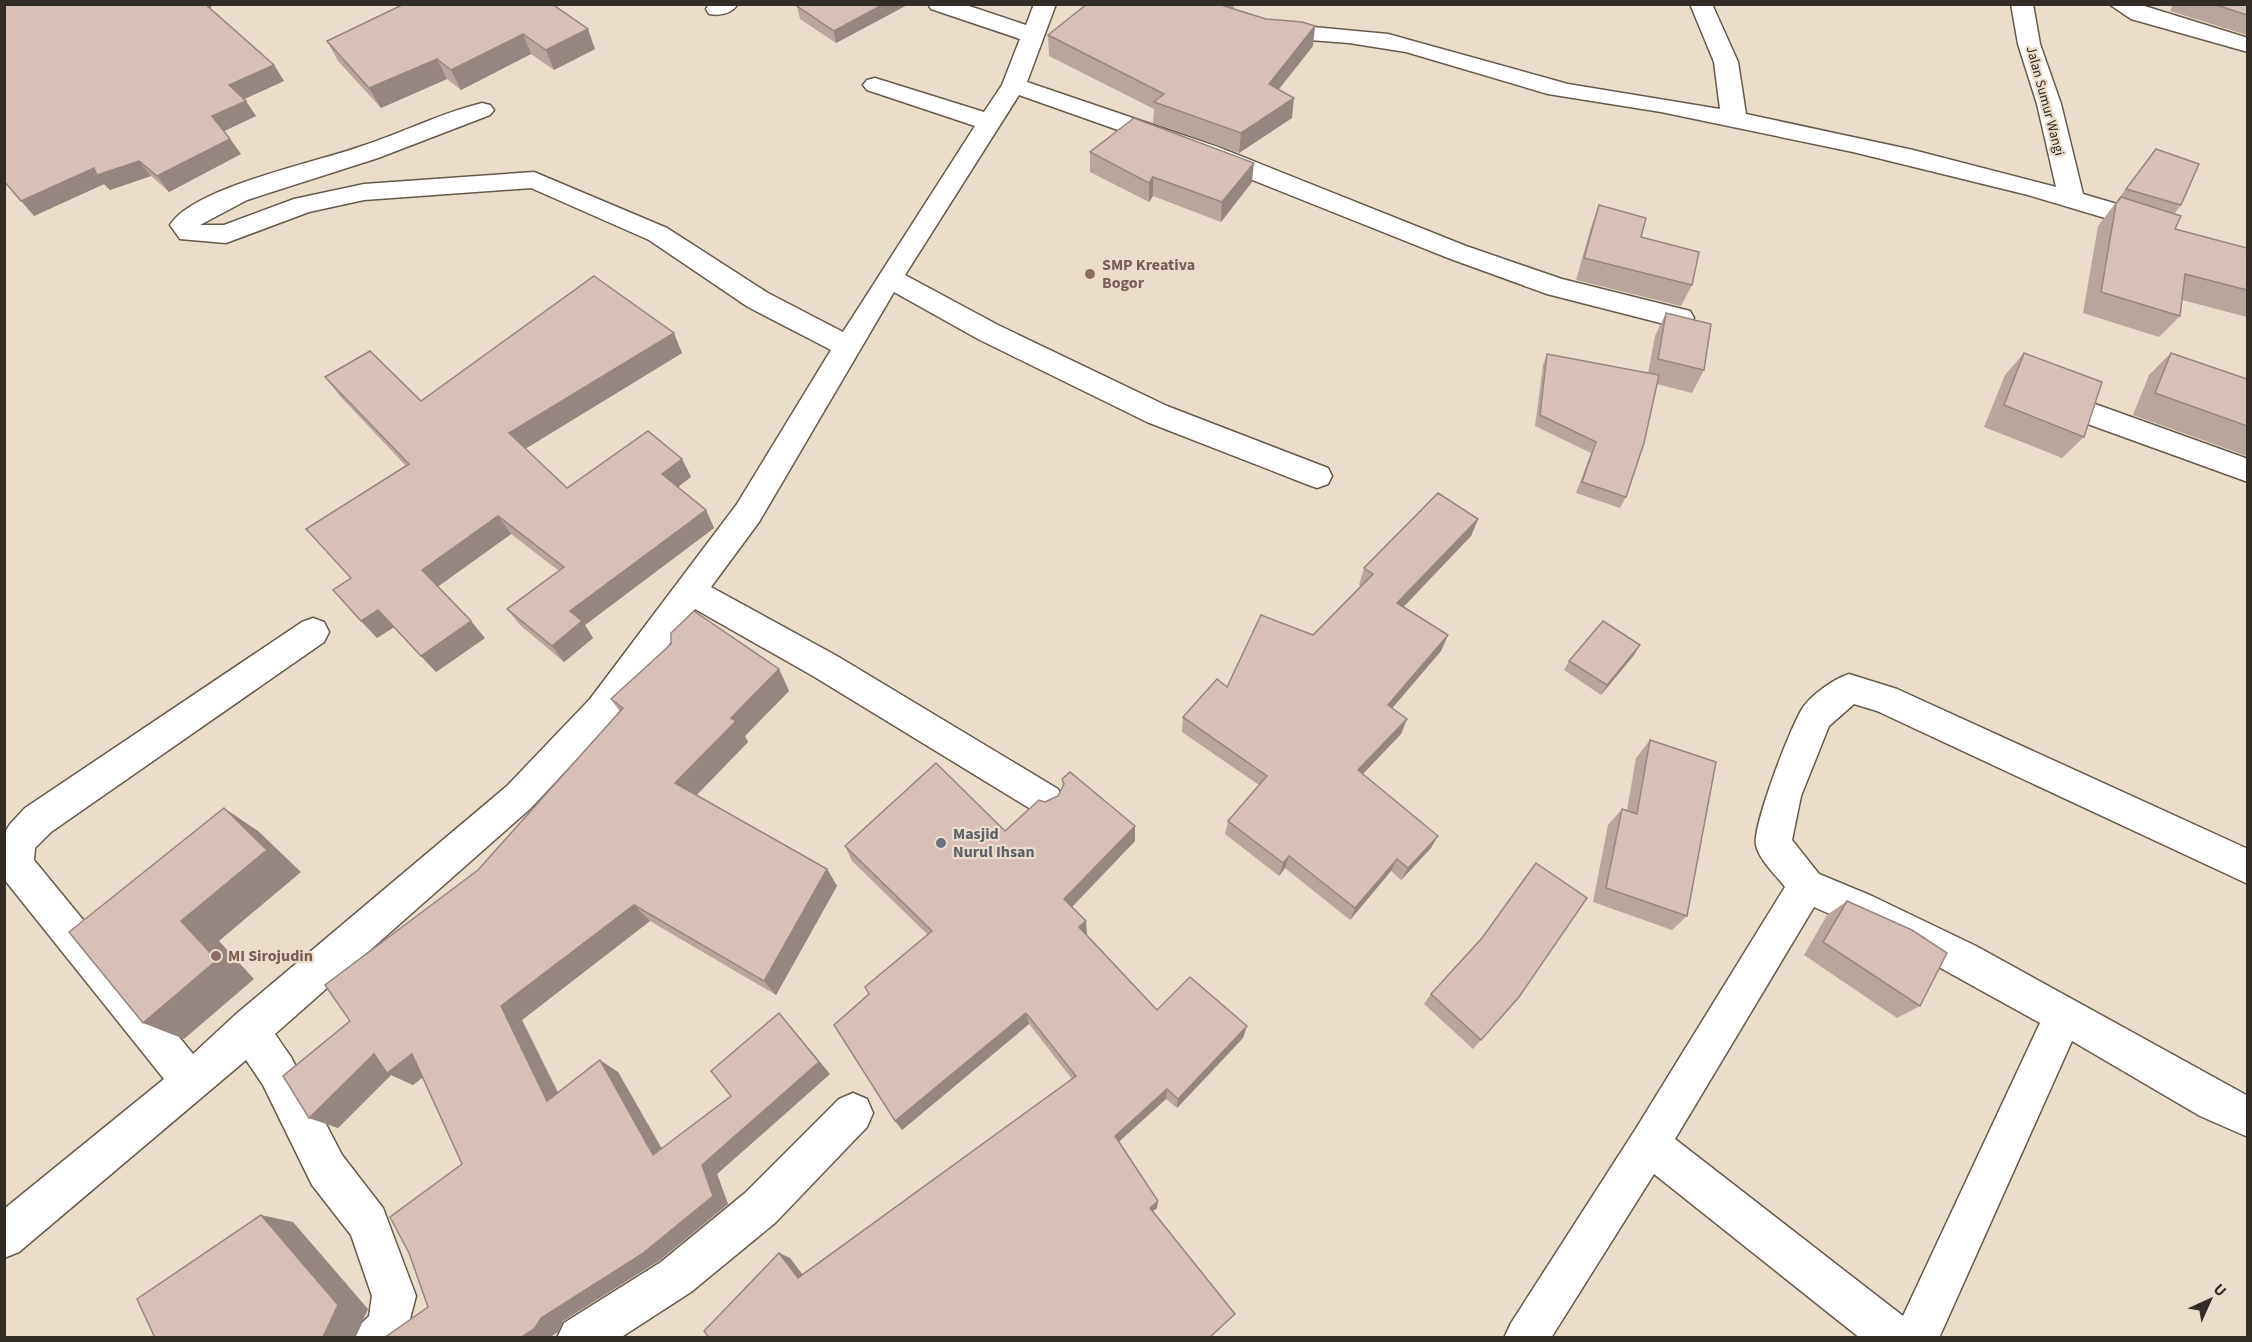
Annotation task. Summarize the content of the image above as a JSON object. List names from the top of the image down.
{
  "streets": {
    "street": ["Jalan Sumur Wangi"]
  },
  "places": ["SMP Kreativa Bogor", "Masjid Nurul Ihsan", "MI Sirojudin"],
  "north": "top right"
}
